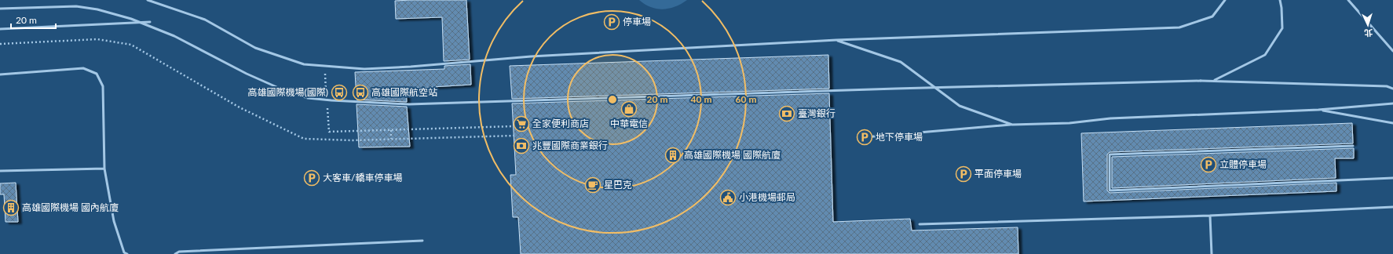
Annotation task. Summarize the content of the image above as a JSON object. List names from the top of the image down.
{
  "places": {
    "parking": [
      "停車場",
      "地下停車場",
      "立體停車場",
      "平面停車場",
      "大客車/轎車停車場"
    ],
    "bus stop": ["高雄國際機場(國際)", "高雄國際航空站"],
    "shop": ["中華電信"],
    "bank": ["臺灣銀行", "兆豐國際商業銀行"],
    "supermarket": ["全家便利商店"],
    "building": ["高雄國際機場 國際航廈", "高雄國際機場 國內航廈"],
    "cafe": ["星巴克"],
    "public building": ["小港機場郵局"]
  },
  "scale_bar": "20 m",
  "north": "bottom",
  "rings": ["20 m", "40 m", "60 m"]
}
